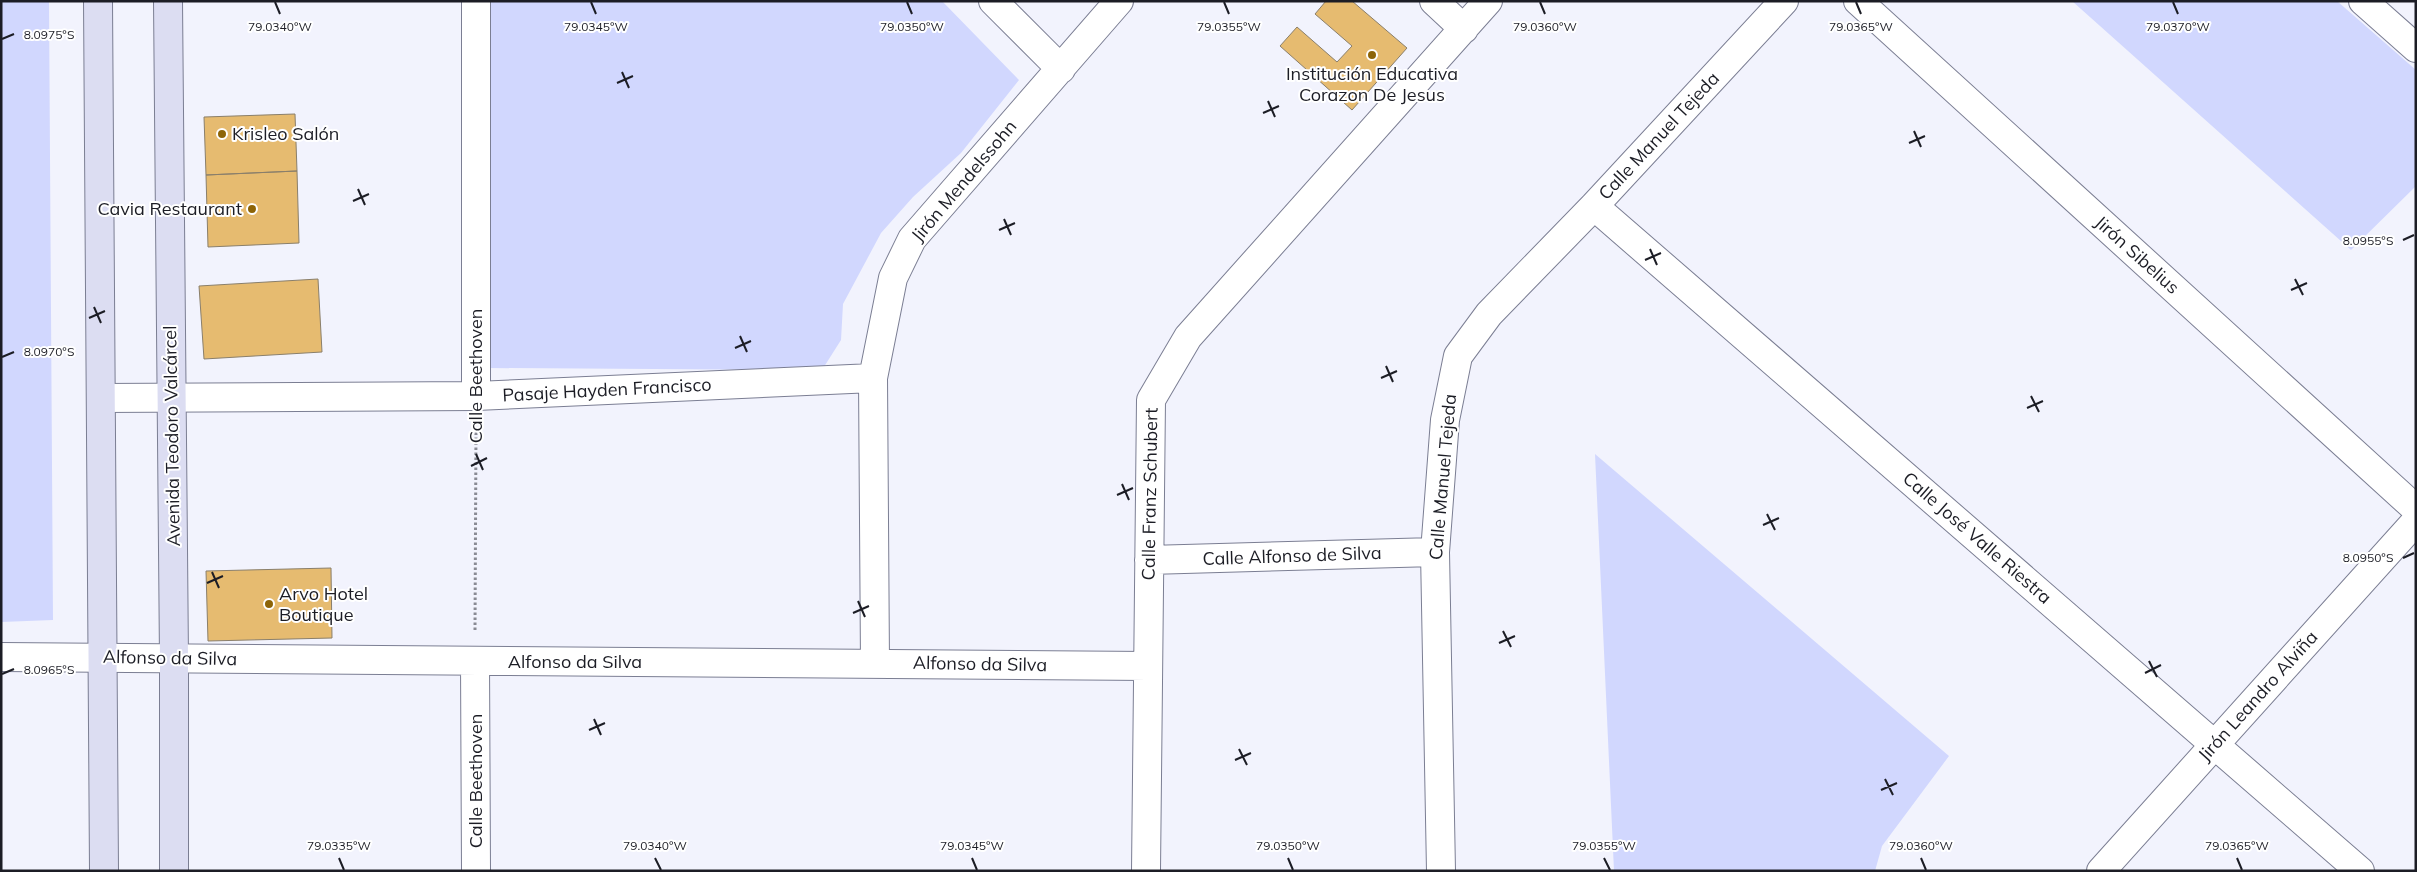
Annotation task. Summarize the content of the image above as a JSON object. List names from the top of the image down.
{
  "streets": {
    "street": [
      "Calle Manuel Tejeda",
      "Jirón Mendelssohn",
      "Jirón Sibelius",
      "Calle Beethoven",
      "Pasaje Hayden Francisco",
      "Avenida Teodoro Valcárcel",
      "Calle Franz Schubert",
      "Calle José Valle Riestra",
      "Calle Alfonso de Silva",
      "Alfonso da Silva",
      "Jirón Leandro Alviña"
    ]
  },
  "crossings": [
    ["Calle Manuel Tejeda", "Calle José Valle Riestra"],
    ["Calle Manuel Tejeda", "Calle Alfonso de Silva"],
    ["Jirón Mendelssohn", "Pasaje Hayden Francisco"],
    ["Jirón Mendelssohn", "Alfonso da Silva"],
    ["Calle Beethoven", "Pasaje Hayden Francisco"],
    ["Calle Beethoven", "Alfonso da Silva"],
    ["Pasaje Hayden Francisco", "Avenida Teodoro Valcárcel"],
    ["Avenida Teodoro Valcárcel", "Alfonso da Silva"],
    ["Calle Franz Schubert", "Calle Alfonso de Silva"],
    ["Calle Franz Schubert", "Alfonso da Silva"],
    ["Calle José Valle Riestra", "Jirón Leandro Alviña"]
  ],
  "places": [
    "Institución Educativa Corazon De Jesus",
    "Krisleo Salón",
    "Cavia Restaurant",
    "Arvo Hotel Boutique"
  ],
  "coordinates": [
    "79.0340°W",
    "79.0345°W",
    "79.0350°W",
    "79.0355°W",
    "79.0360°W",
    "79.0365°W",
    "79.0370°W",
    "8.0975°S",
    "8.0955°S",
    "8.0970°S",
    "8.0950°S",
    "8.0965°S",
    "79.0335°W"
  ]
}
